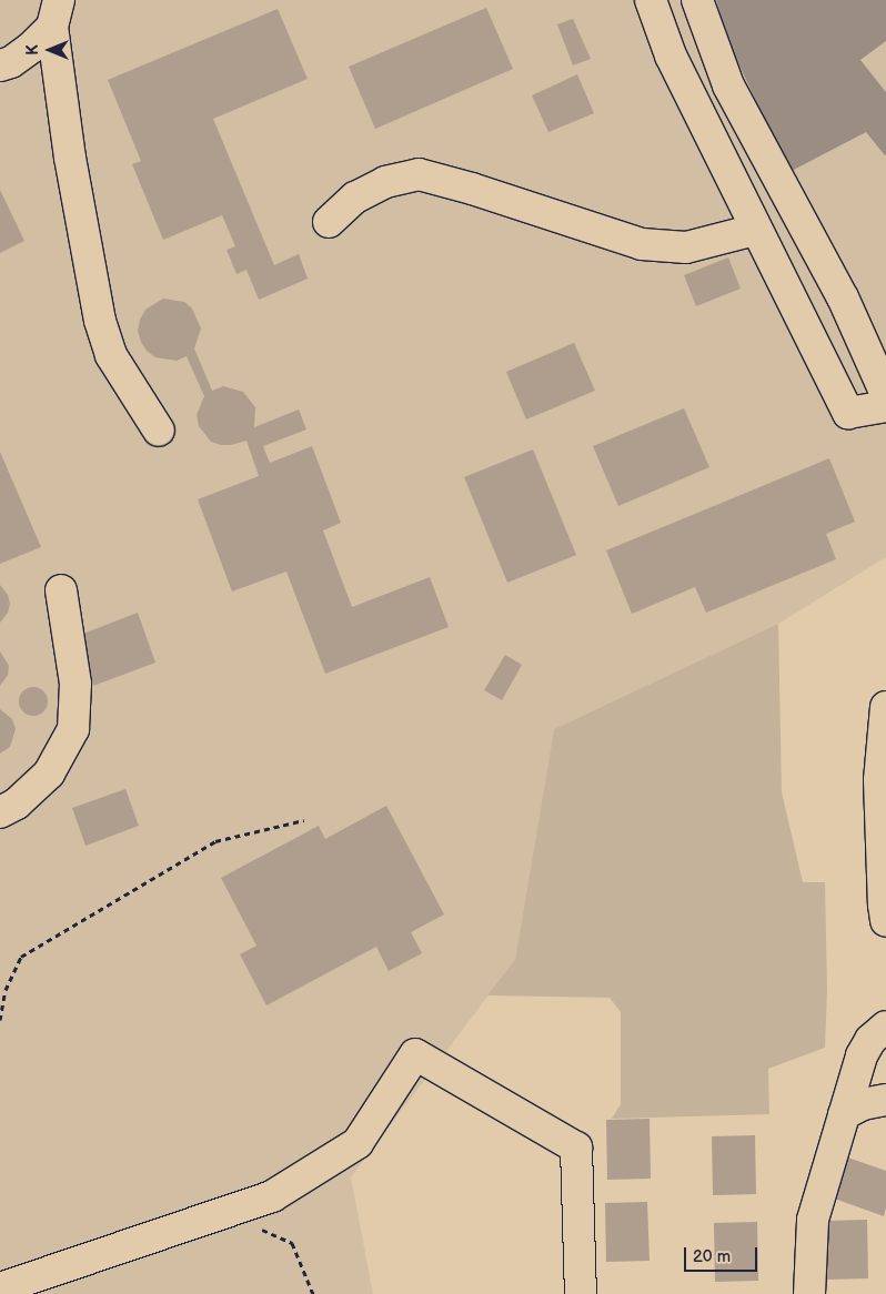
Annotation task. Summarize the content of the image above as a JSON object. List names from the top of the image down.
{
  "scale_bar": "20 m",
  "north": "left"
}
